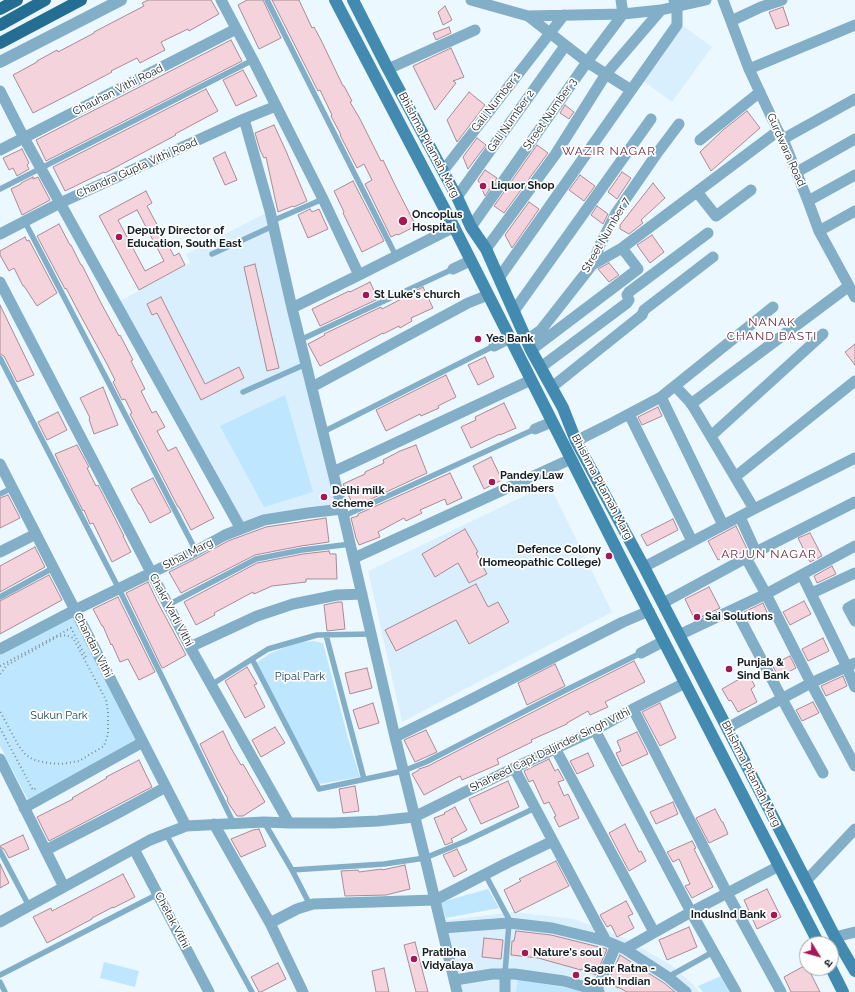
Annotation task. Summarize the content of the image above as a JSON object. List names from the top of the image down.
{
  "streets": {
    "main road": ["Bhishma Pitamah Marg"],
    "street": [
      "Chauhan Vithi Road",
      "Gali Number 1",
      "Street Number 3",
      "Gali Number 2",
      "Gurdwara Road",
      "Chandra Gupta Vithi Road",
      "Street Number 7",
      "Sthal Marg",
      "Chakr Varti Vithi",
      "Chandan Vithi",
      "Shaheed Capt Daljinder Singh Vithi",
      "Chetak Vithi"
    ]
  },
  "crossings": [
    ["Gali Number 1", "Bhishma Pitamah Marg"],
    ["Street Number 3", "Bhishma Pitamah Marg"],
    ["Gali Number 2", "Bhishma Pitamah Marg"],
    ["Bhishma Pitamah Marg", "Street Number 7"],
    ["Bhishma Pitamah Marg", "Shaheed Capt Daljinder Singh Vithi"],
    ["Sthal Marg", "Chakr Varti Vithi"],
    ["Sthal Marg", "Chandan Vithi"]
  ],
  "districts": ["WAZIR NAGAR", "NANAK CHAND BASTI", "ARJUN NAGAR"],
  "parks": ["Pipal Park", "Sukun Park"],
  "places": [
    "Liquor Shop",
    "Oncoplus Hospital",
    "Deputy Director of Education, South East",
    "St Luke's church",
    "Yes Bank",
    "Pandey Law Chambers",
    "Delhi milk scheme",
    "Defence Colony (Homeopathic College)",
    "Sai Solutions",
    "Punjab & Sind Bank",
    "IndusInd Bank",
    "Nature's soul",
    "Pratibha Vidyalaya",
    "Sagar Ratna - South Indian"
  ],
  "north": "bottom right"
}
